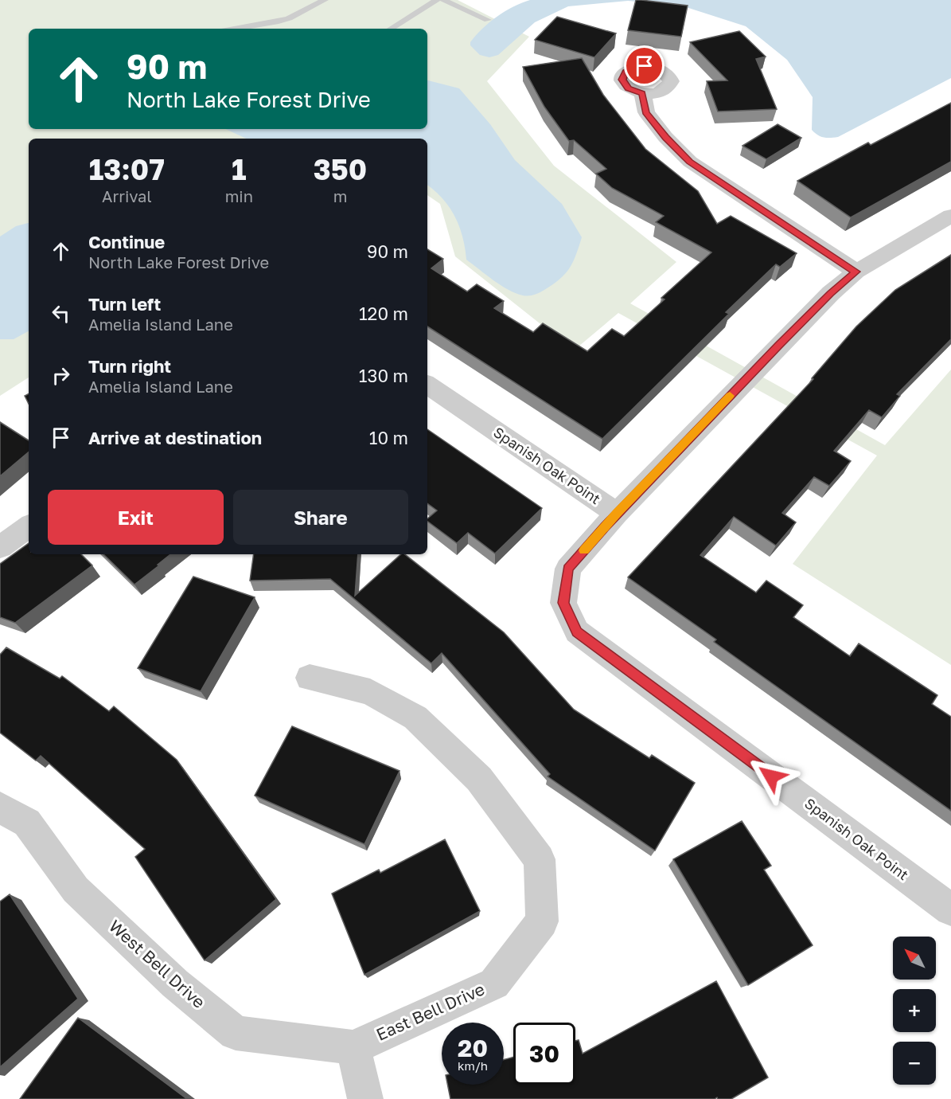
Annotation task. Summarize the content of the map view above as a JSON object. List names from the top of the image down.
{
  "streets": {
    "street": ["Spanish Oak Point", "West Bell Drive", "East Bell Drive"]
  },
  "crossings": [
    ["West Bell Drive", "East Bell Drive"]
  ],
  "north": "top left",
  "page": {
    "turn": ["90 m", "North Lake Forest Drive"],
    "eta": [
      "13:07",
      "Arrival",
      "1",
      "min",
      "350",
      "m"
    ],
    "list": [
      {
        "name": "Continue",
        "note": "North Lake Forest Drive",
        "value": "90 m"
      },
      {
        "name": "Turn left",
        "note": "Amelia Island Lane",
        "value": "120 m"
      },
      {
        "name": "Turn right",
        "note": "Amelia Island Lane",
        "value": "130 m"
      },
      {
        "name": "Arrive at destination",
        "value": "10 m"
      }
    ],
    "buttons": ["Exit", "Share"],
    "map_buttons": ["+", "−"],
    "speed": "20 km/h",
    "limit": "30"
  }
}
